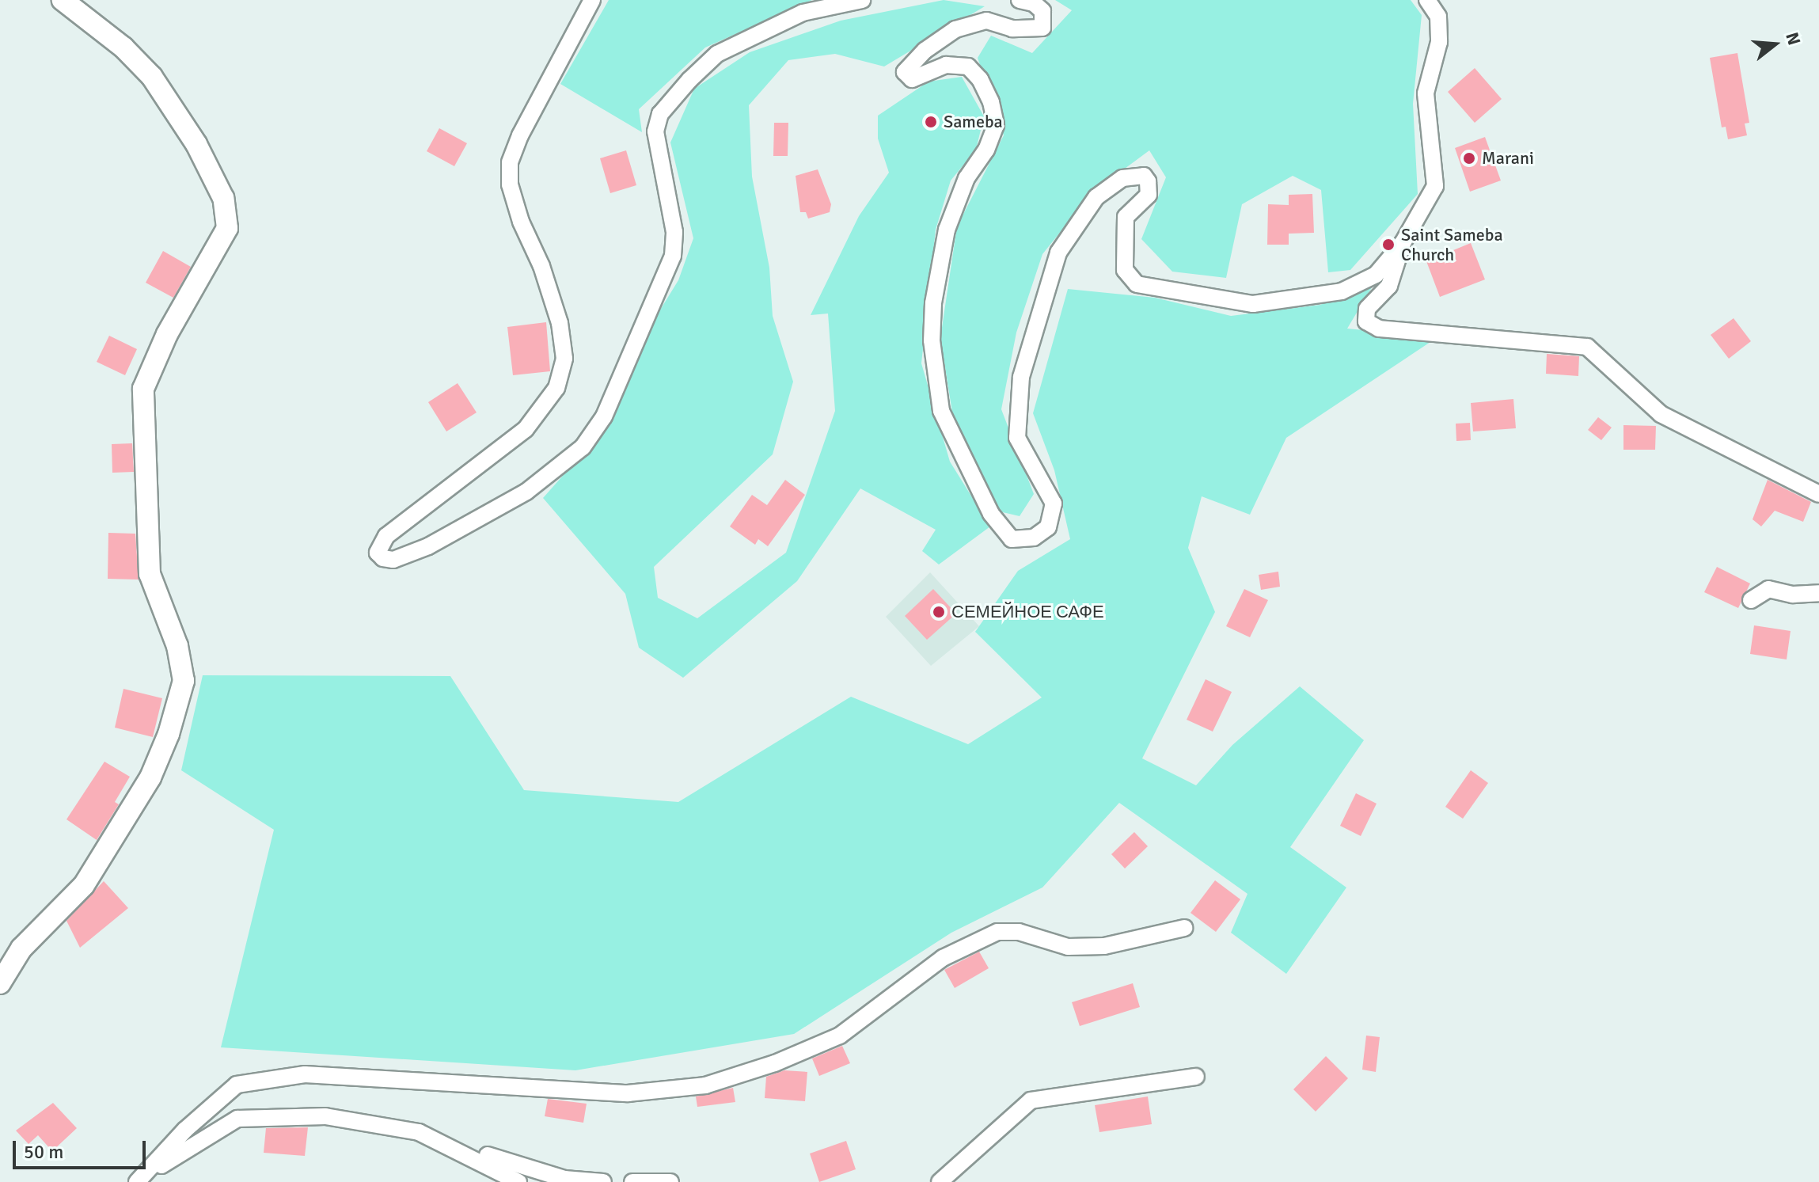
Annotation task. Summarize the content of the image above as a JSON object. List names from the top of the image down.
{
  "places": [
    "Sameba",
    "Marani",
    "Saint Sameba Church",
    "СЕМЕЙНОЕ САФЕ"
  ],
  "scale_bar": "50 m",
  "north": "right"
}
